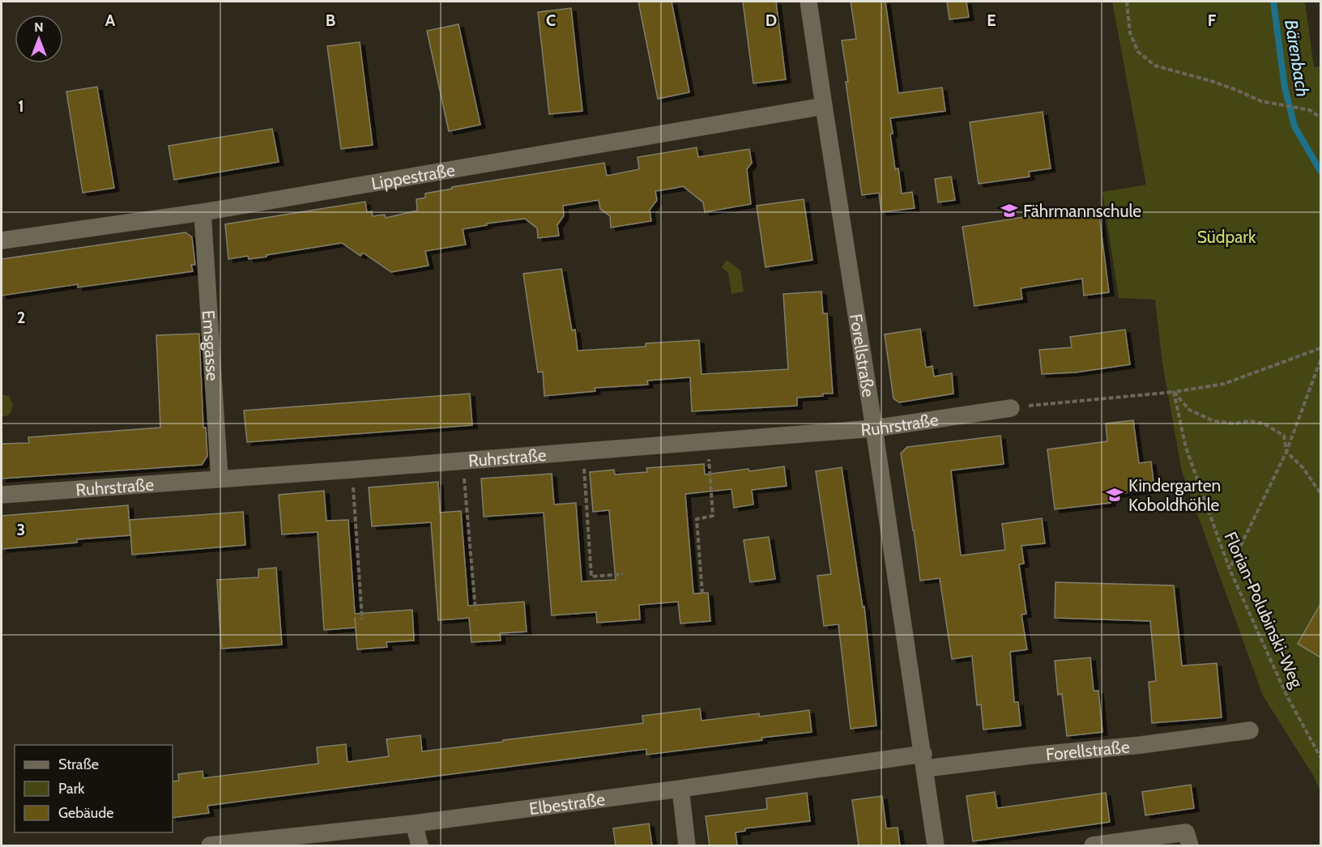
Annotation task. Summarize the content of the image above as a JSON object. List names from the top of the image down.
{
  "streets": {
    "street": [
      "Lippestraße",
      "Emsgasse",
      "Forellstraße",
      "Ruhrstraße",
      "Elbestraße"
    ],
    "path": ["Florian-Polubinski-Weg"]
  },
  "crossings": [
    ["Lippestraße", "Emsgasse"],
    ["Lippestraße", "Forellstraße"],
    ["Emsgasse", "Ruhrstraße"],
    ["Forellstraße", "Ruhrstraße"],
    ["Forellstraße", "Elbestraße"]
  ],
  "water": ["Bärenbach"],
  "parks": ["Südpark"],
  "places": {
    "school or university": ["Fährmannschule", "Kindergarten Koboldhöhle"]
  },
  "legend": ["Straße", "Park", "Gebäude"],
  "north": "top",
  "grid": {
    "columns": [
      "A",
      "B",
      "C",
      "D",
      "E",
      "F"
    ],
    "rows": ["1", "2", "3"]
  }
}
